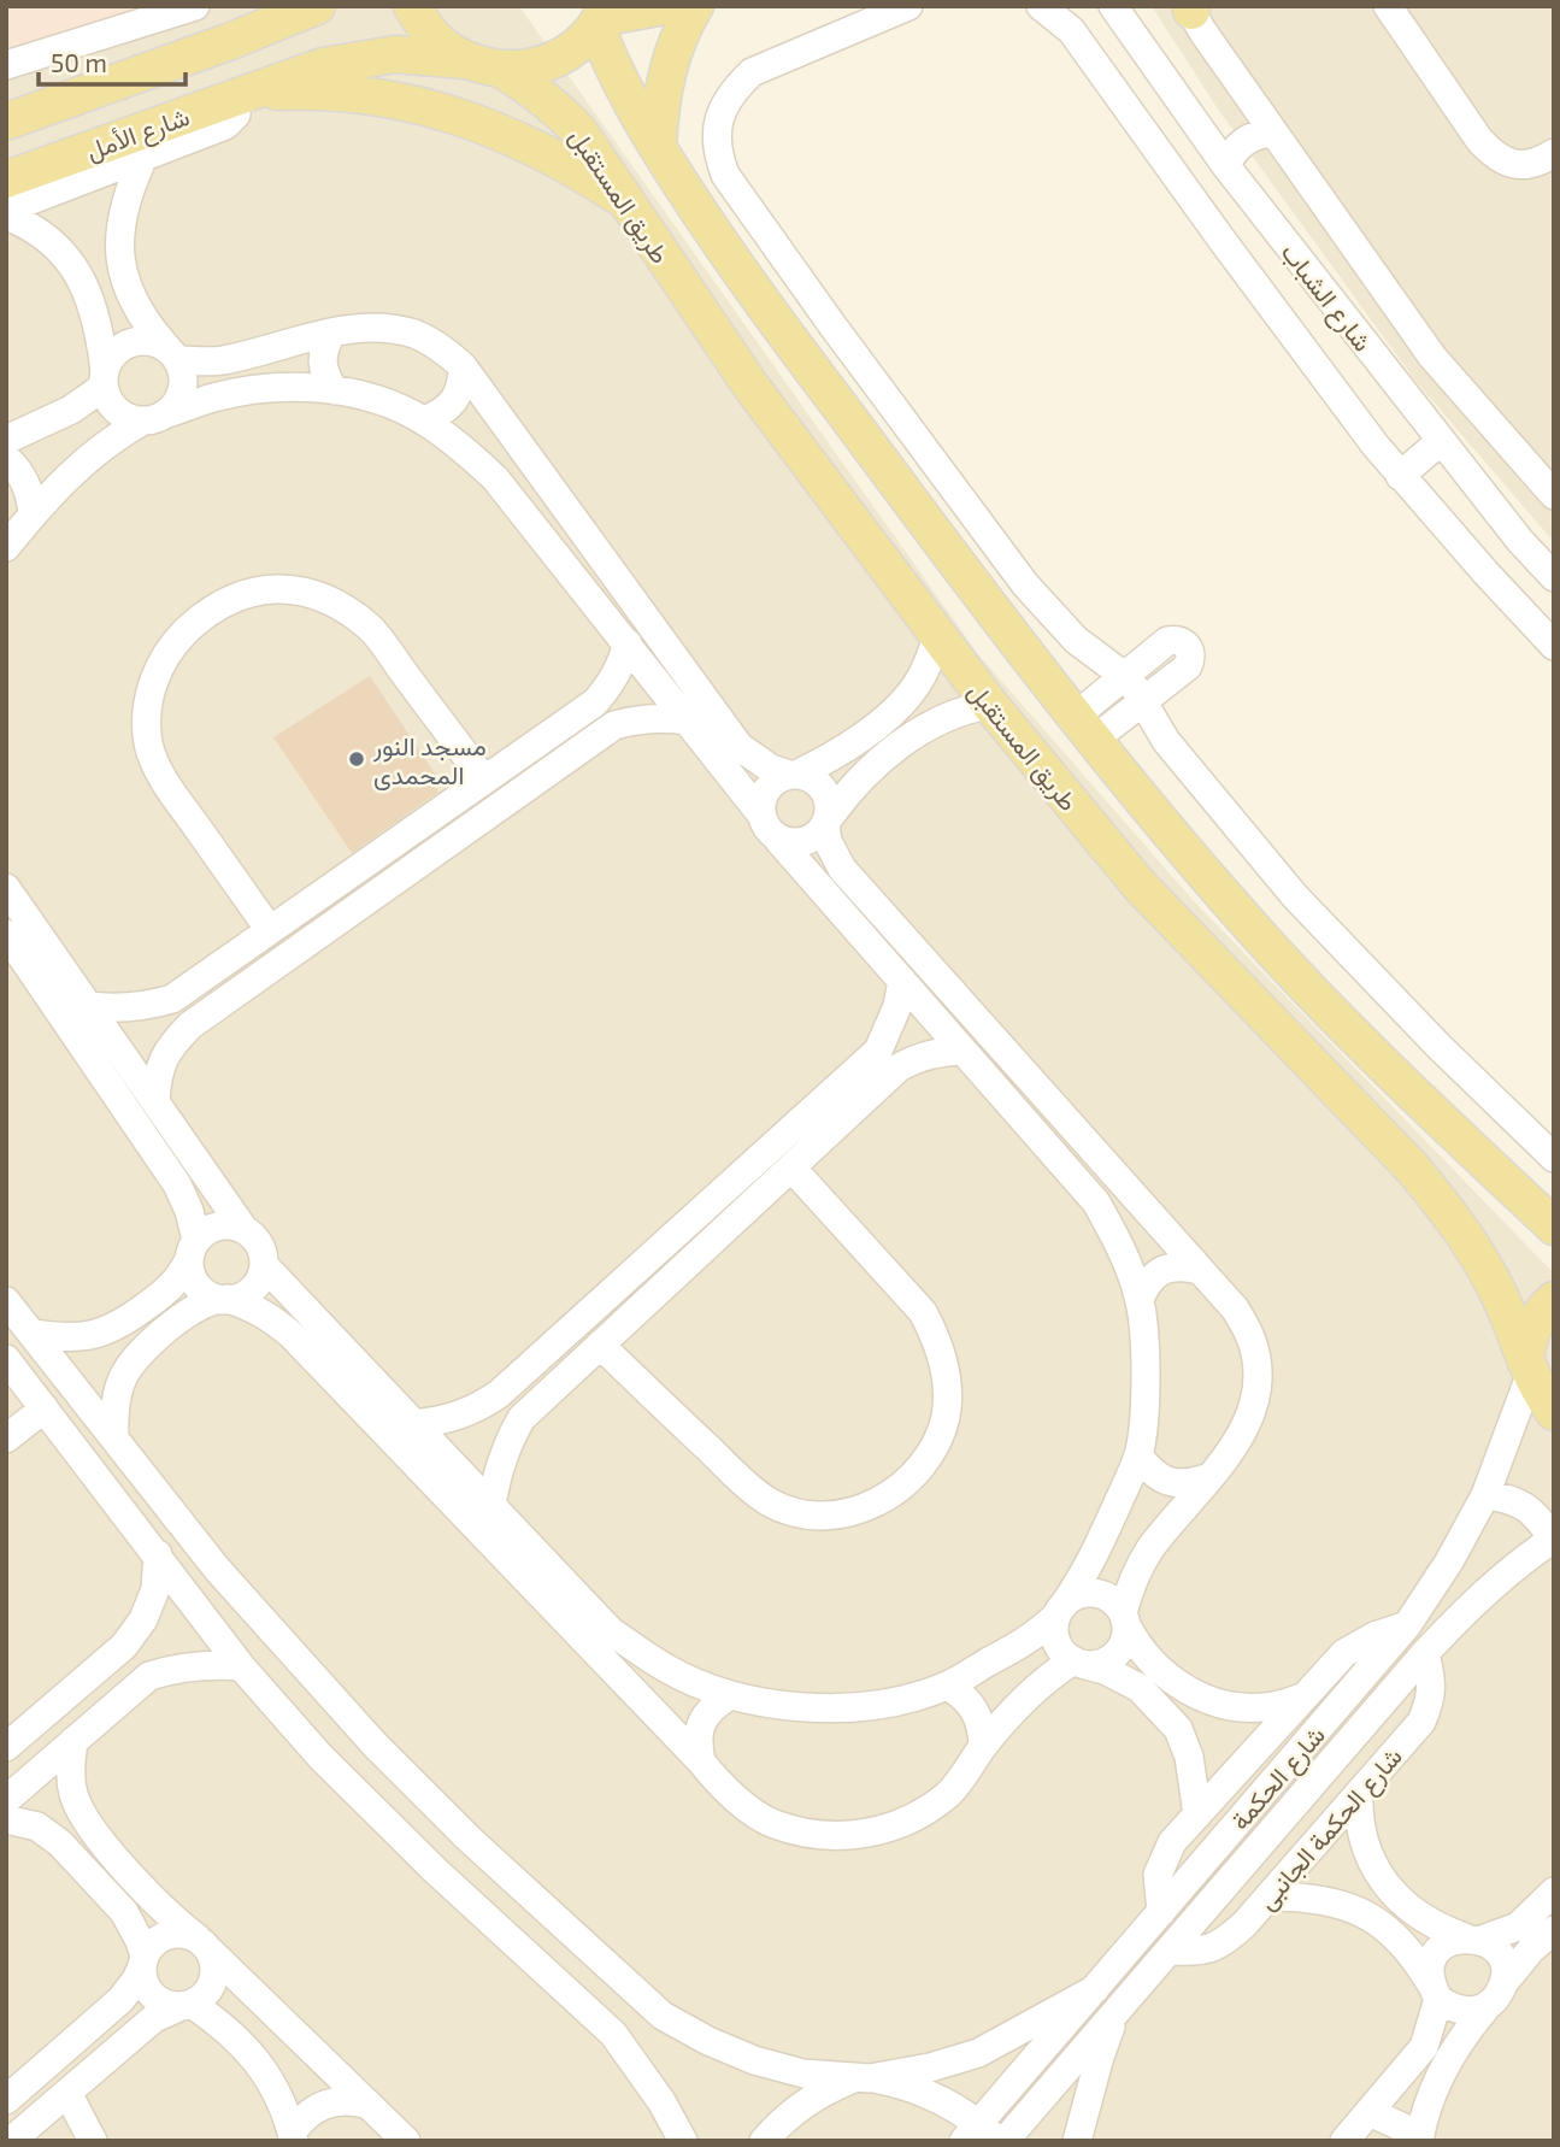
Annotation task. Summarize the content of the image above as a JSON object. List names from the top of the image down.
{
  "streets": {
    "main road": ["شارع الأمل", "طريق المستقبل"],
    "street": ["شارع الشباب", "شارع الحكمة", "شارع الحكمة الجانبى"]
  },
  "crossings": [
    ["شارع الأمل", "طريق المستقبل"],
    ["طريق المستقبل", "شارع الحكمة"],
    ["شارع الحكمة", "شارع الحكمة الجانبى"]
  ],
  "places": ["مسجد النور المحمدى"],
  "scale_bar": "50 m"
}
